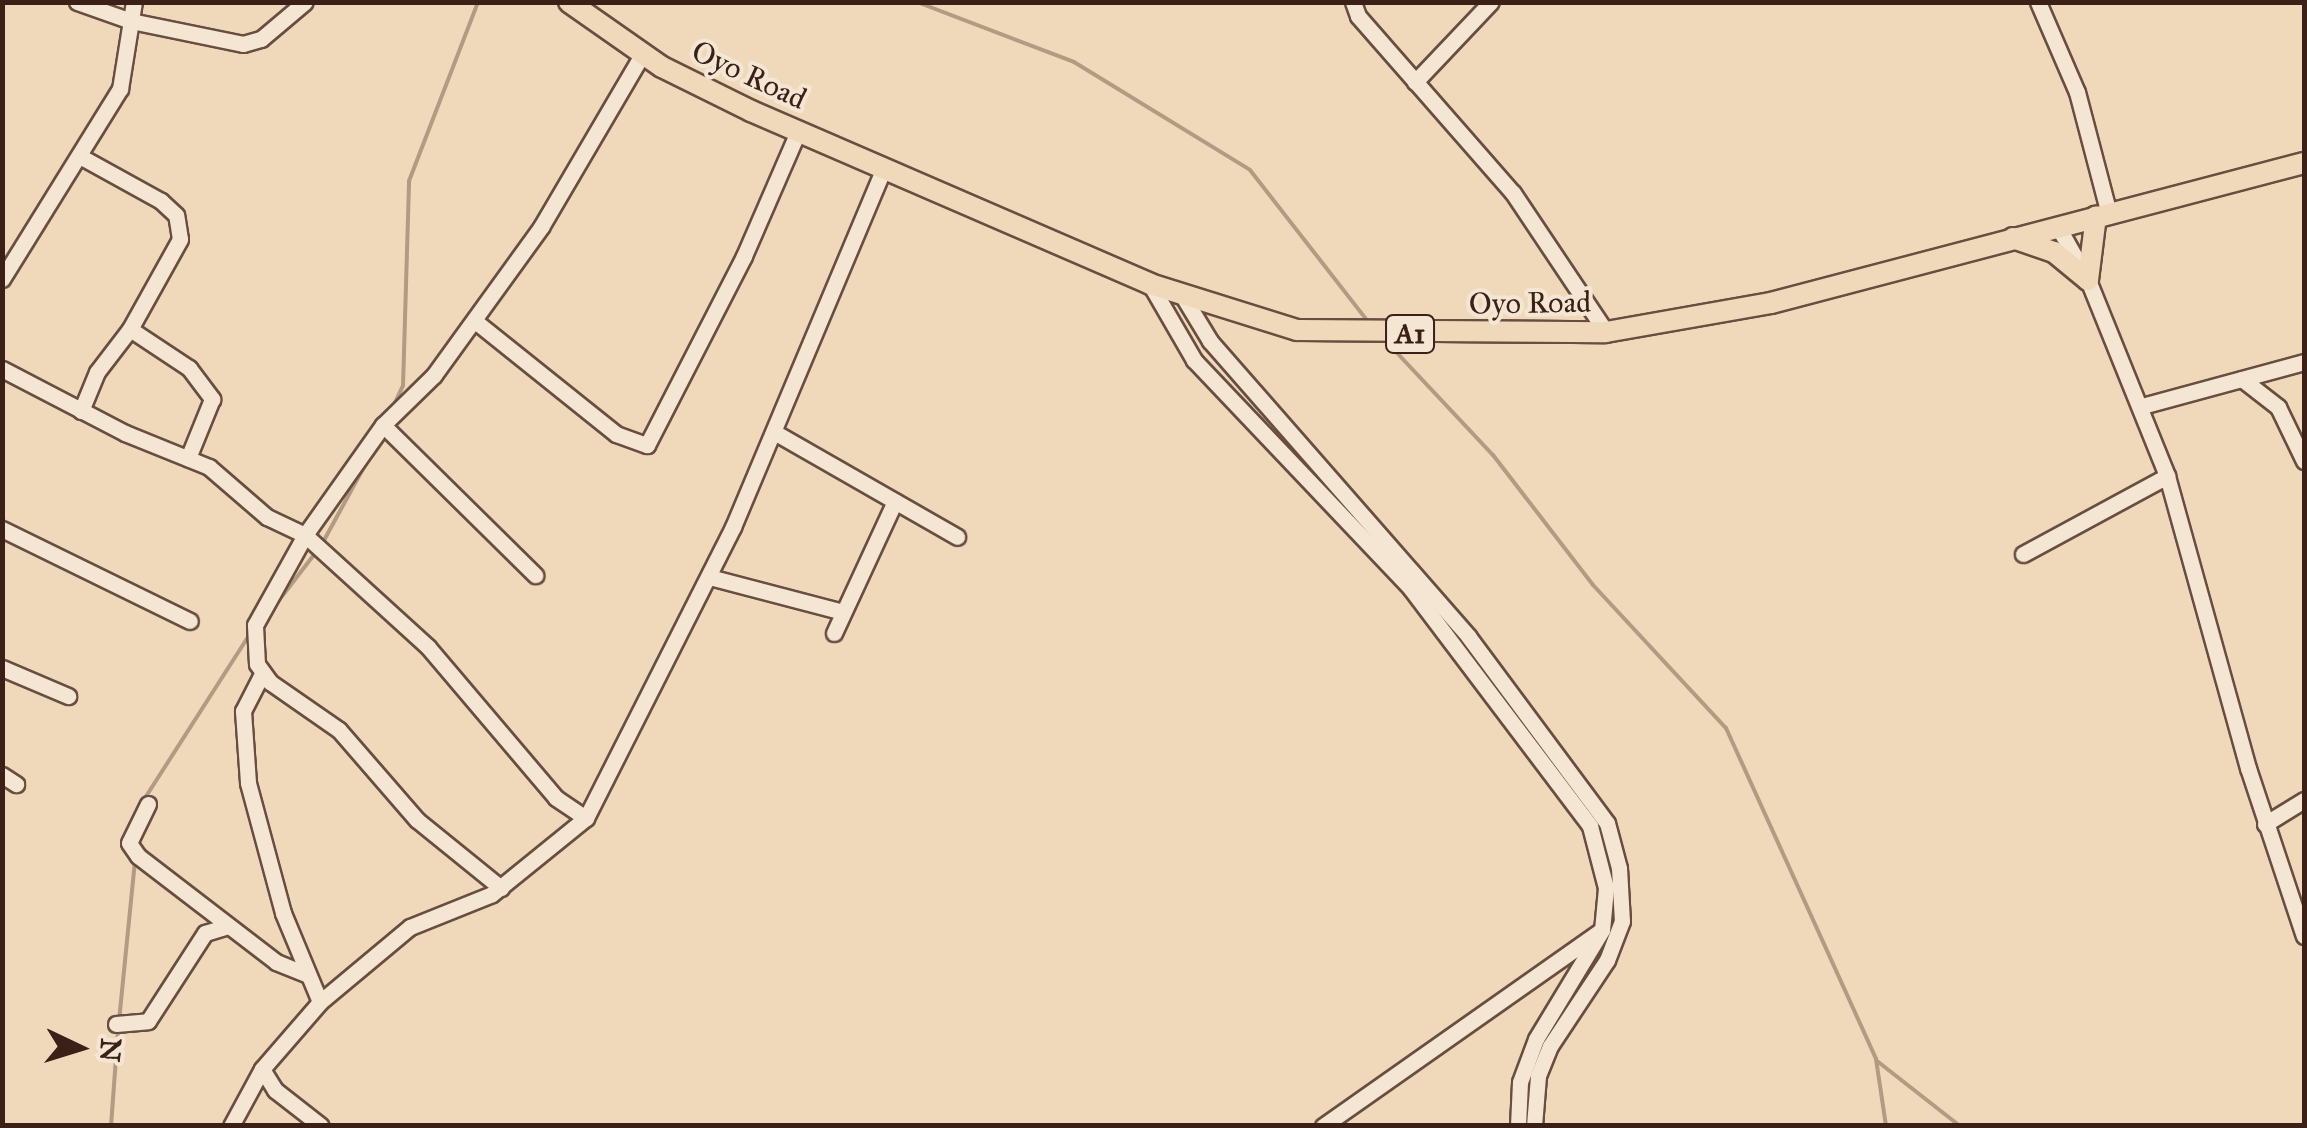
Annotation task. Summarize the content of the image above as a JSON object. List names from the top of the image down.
{
  "streets": {
    "highway": ["Oyo Road", "A1"]
  },
  "north": "right"
}
